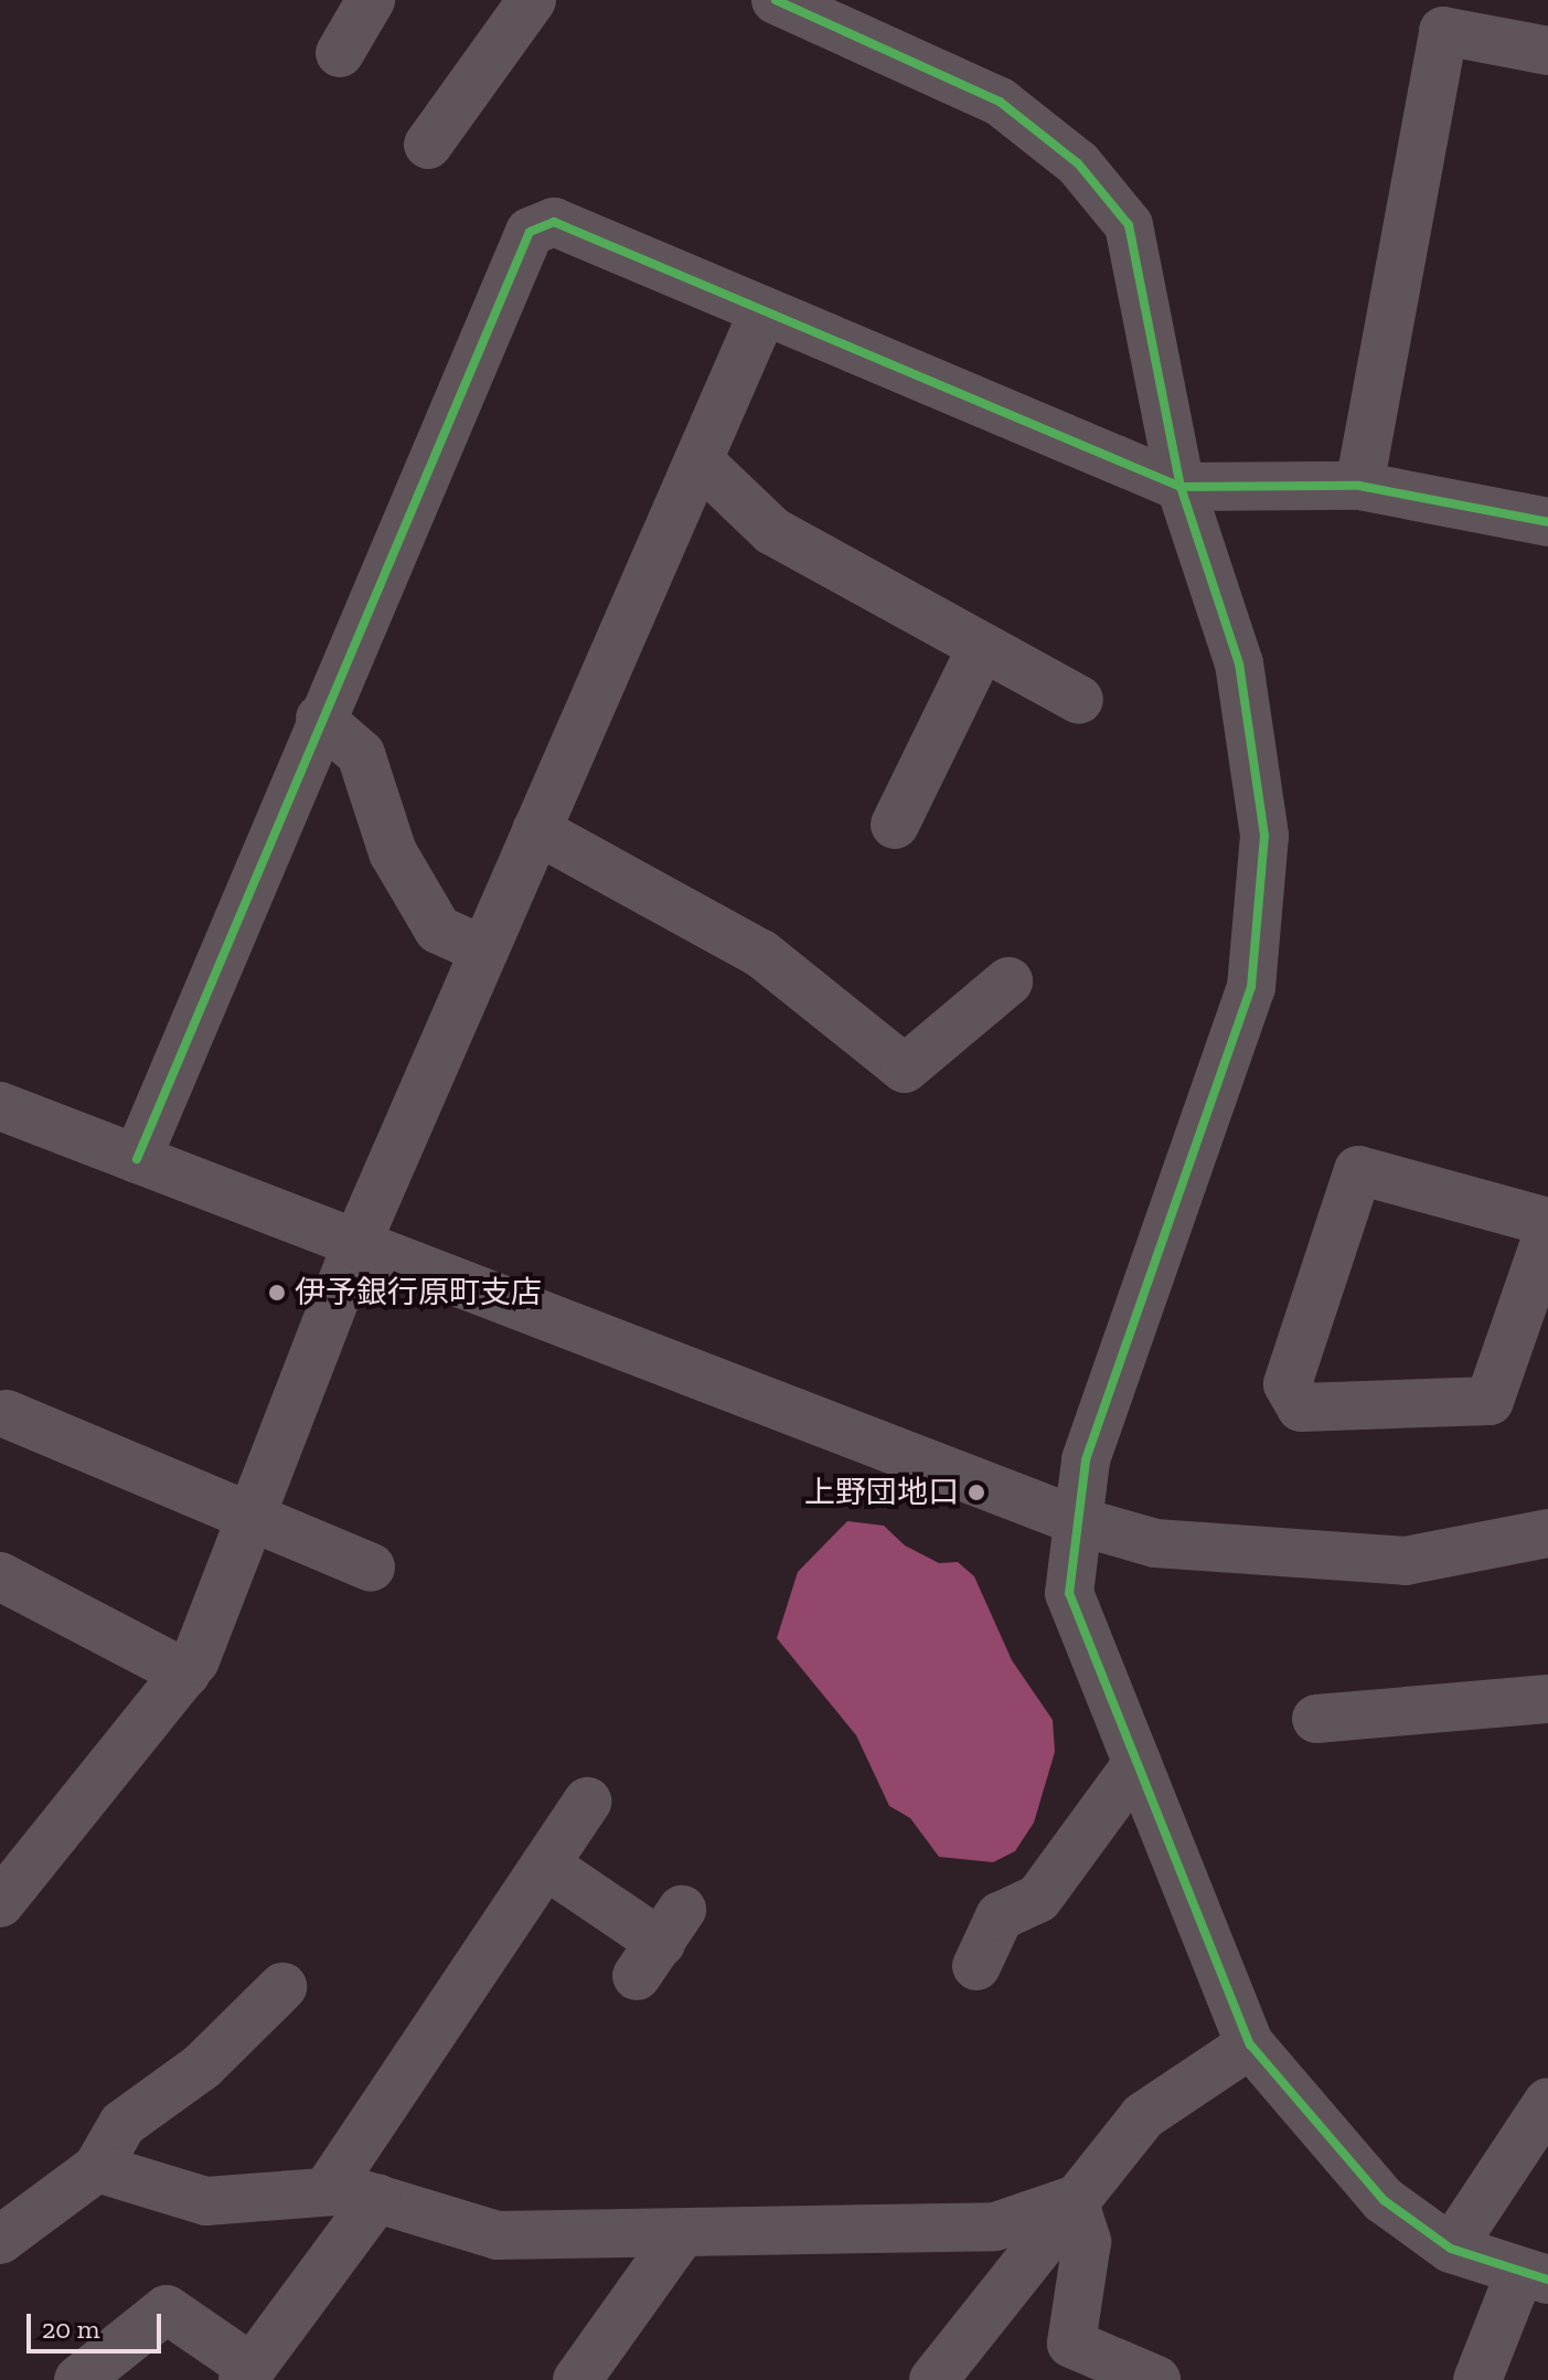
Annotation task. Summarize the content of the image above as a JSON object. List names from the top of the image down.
{
  "places": ["伊予銀行原町支店", "上野団地口"],
  "scale_bar": "20 m"
}
